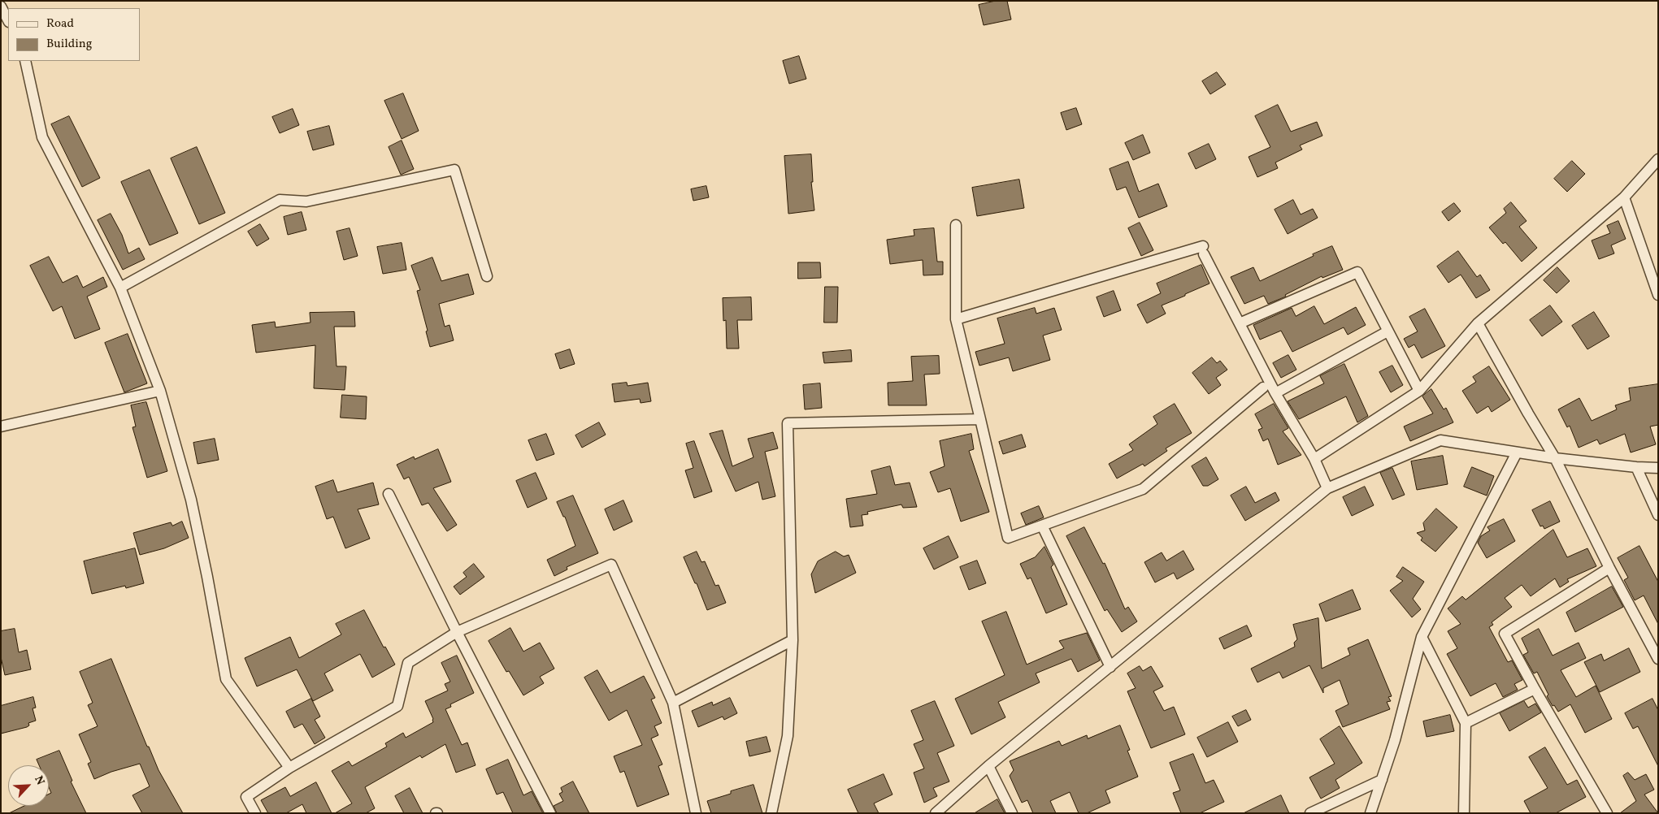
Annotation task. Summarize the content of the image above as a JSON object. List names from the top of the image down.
{
  "legend": ["Road", "Building"],
  "north": "top right"
}
